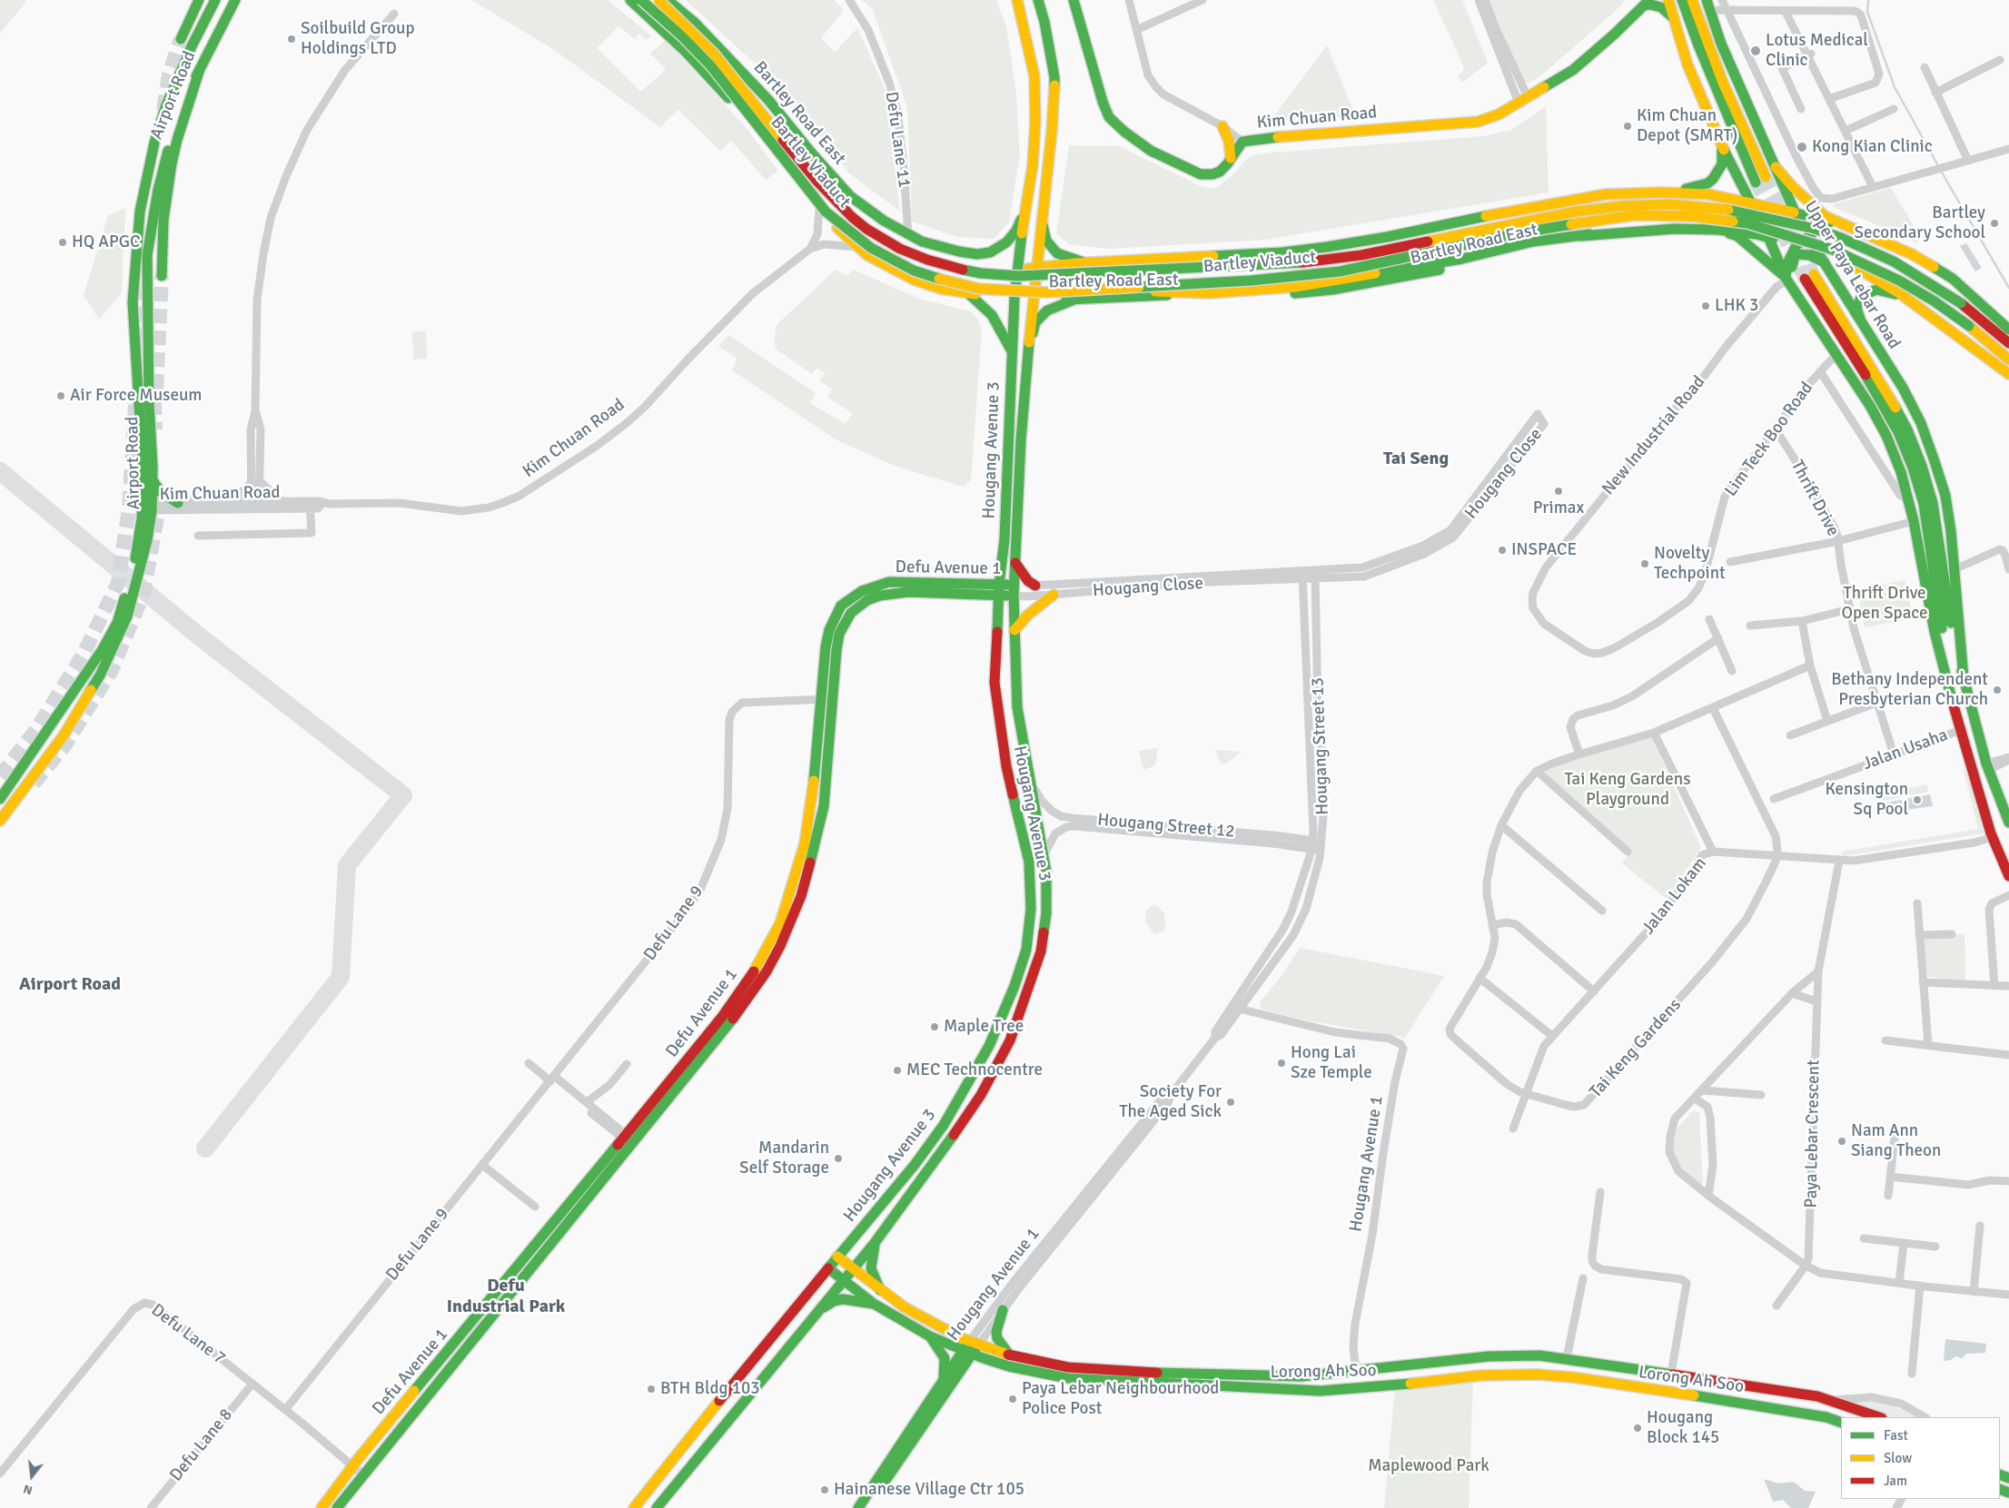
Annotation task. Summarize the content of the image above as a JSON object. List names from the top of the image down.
{
  "streets": {
    "main road": [
      "Airport Road",
      "Bartley Road East",
      "Kim Chuan Road",
      "Bartley Viaduct",
      "Upper Paya Lebar Road",
      "Hougang Avenue 3",
      "Defu Avenue 1",
      "Hougang Avenue 1",
      "Lorong Ah Soo"
    ],
    "street": [
      "Defu Lane 11",
      "New Industrial Road",
      "Lim Teck Boo Road",
      "Hougang Close",
      "Thrift Drive",
      "Hougang Street 13",
      "Jalan Usaha",
      "Hougang Street 12",
      "Jalan Lokam",
      "Defu Lane 9",
      "Tai Keng Gardens",
      "Paya Lebar Crescent",
      "Defu Lane 7",
      "Defu Lane 8"
    ]
  },
  "crossings": [
    ["Airport Road", "Kim Chuan Road"],
    ["Bartley Road East", "Defu Lane 11"],
    ["Bartley Road East", "Upper Paya Lebar Road"],
    ["Bartley Road East", "Hougang Avenue 3"],
    ["Kim Chuan Road", "Upper Paya Lebar Road"],
    ["Upper Paya Lebar Road", "New Industrial Road"],
    ["Upper Paya Lebar Road", "Lim Teck Boo Road"],
    ["Upper Paya Lebar Road", "Jalan Usaha"],
    ["Upper Paya Lebar Road", "Jalan Lokam"],
    ["New Industrial Road", "Lim Teck Boo Road"],
    ["Lim Teck Boo Road", "Thrift Drive"],
    ["Hougang Avenue 3", "Hougang Close"],
    ["Hougang Avenue 3", "Defu Avenue 1"],
    ["Hougang Avenue 3", "Hougang Street 12"],
    ["Hougang Avenue 3", "Lorong Ah Soo"],
    ["Hougang Close", "Defu Avenue 1"],
    ["Hougang Close", "Hougang Street 13"],
    ["Thrift Drive", "Jalan Usaha"],
    ["Defu Avenue 1", "Defu Lane 9"],
    ["Defu Avenue 1", "Defu Lane 7"],
    ["Hougang Street 13", "Hougang Street 12"],
    ["Hougang Street 13", "Hougang Avenue 1"],
    ["Jalan Lokam", "Tai Keng Gardens"],
    ["Jalan Lokam", "Paya Lebar Crescent"],
    ["Defu Lane 9", "Defu Lane 7"],
    ["Hougang Avenue 1", "Lorong Ah Soo"],
    ["Defu Lane 7", "Defu Lane 8"]
  ],
  "districts": ["Tai Seng", "Airport Road", "Defu Industrial Park"],
  "parks": ["Thrift Drive Open Space", "Tai Keng Gardens Playground", "Maplewood Park"],
  "places": [
    "Soilbuild Group Holdings LTD",
    "Lotus Medical Clinic",
    "Kim Chuan Depot (SMRT)",
    "Kong Kian Clinic",
    "Bartley Secondary School",
    "HQ APGC",
    "LHK 3",
    "Air Force Museum",
    "Primax",
    "INSPACE",
    "Novelty Techpoint",
    "Bethany Independent Presbyterian Church",
    "Kensington Sq Pool",
    "Maple Tree",
    "Hong Lai Sze Temple",
    "MEC Technocentre",
    "Society For The Aged Sick",
    "Nam Ann Siang Theon",
    "Mandarin Self Storage",
    "BTH Bldg 103",
    "Paya Lebar Neighbourhood Police Post",
    "Hougang Block 145",
    "Hainanese Village Ctr 105"
  ],
  "legend": ["Fast", "Slow", "Jam"],
  "north": "bottom"
}
